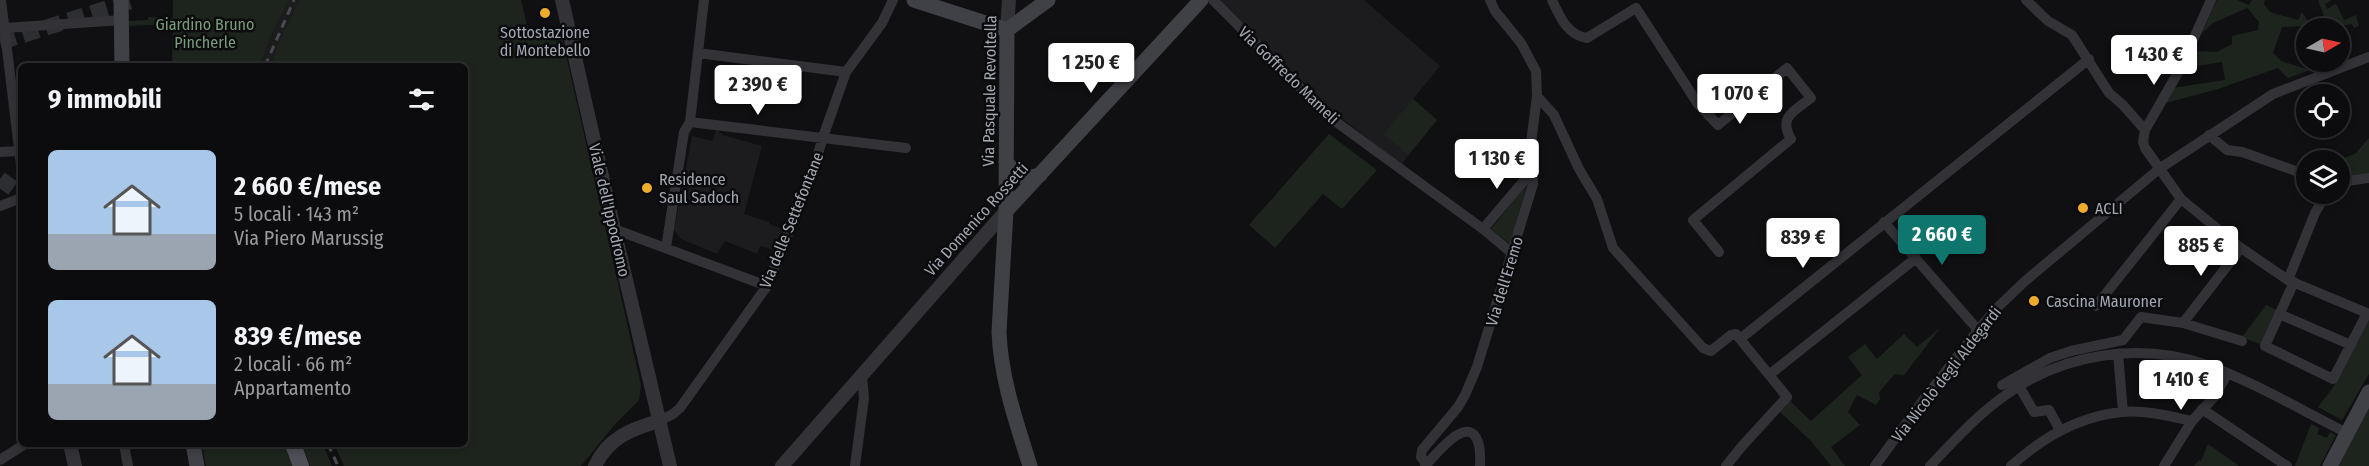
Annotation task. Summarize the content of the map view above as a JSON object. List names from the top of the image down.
{
  "streets": {
    "main road": ["Via Pasquale Revoltella", "Via Domenico Rossetti"],
    "street": [
      "Via Goffredo Mameli",
      "Viale dell'Ippodromo",
      "Via delle Settefontane",
      "Via dell'Eremo",
      "Via Nicolò degli Aldegardi"
    ]
  },
  "crossings": [
    ["Via Goffredo Mameli", "Via dell'Eremo"],
    ["Via Pasquale Revoltella", "Via Domenico Rossetti"],
    ["Viale dell'Ippodromo", "Via delle Settefontane"]
  ],
  "parks": ["Giardino Bruno Pincherle"],
  "places": [
    "Sottostazione di Montebello",
    "Residence Saul Sadoch",
    "ACLI",
    "Cascina Mauroner"
  ],
  "north": "right",
  "page": {
    "price": [
      "1 430 €",
      "1 250 €",
      "2 390 €",
      "1 070 €",
      "1 130 €",
      "2 660 €",
      "839 €",
      "885 €",
      "1 410 €"
    ],
    "heading": "9 immobili",
    "list": [
      {
        "name": "2 660 €/mese",
        "note": "5 locali · 143 m² · Via Piero Marussig"
      },
      {
        "name": "839 €/mese",
        "note": "2 locali · 66 m² · Appartamento"
      }
    ]
  }
}
